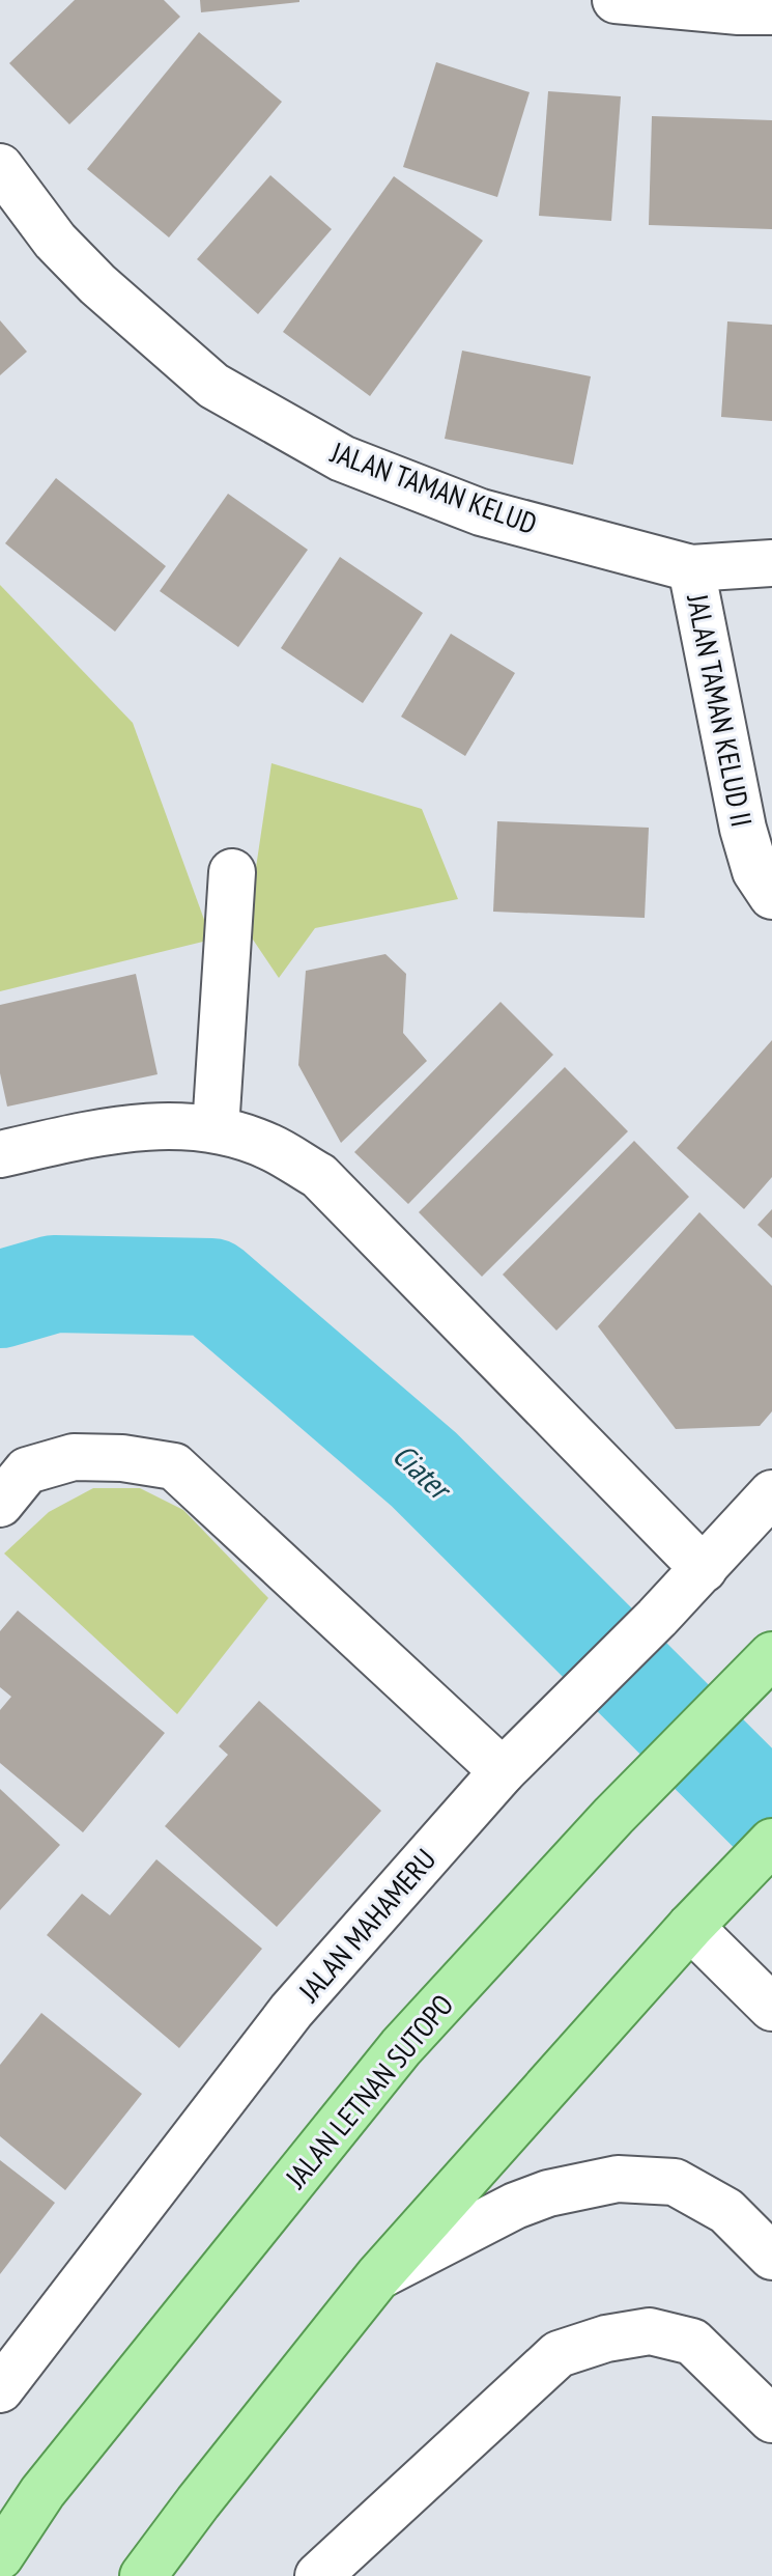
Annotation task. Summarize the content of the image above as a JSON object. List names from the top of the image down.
{
  "streets": {
    "main road": ["JALAN LETNAN SUTOPO"],
    "street": ["JALAN TAMAN KELUD", "JALAN TAMAN KELUD II", "JALAN MAHAMERU"]
  },
  "crossings": [
    ["JALAN TAMAN KELUD", "JALAN TAMAN KELUD II"]
  ],
  "water": ["Ciater"]
}
